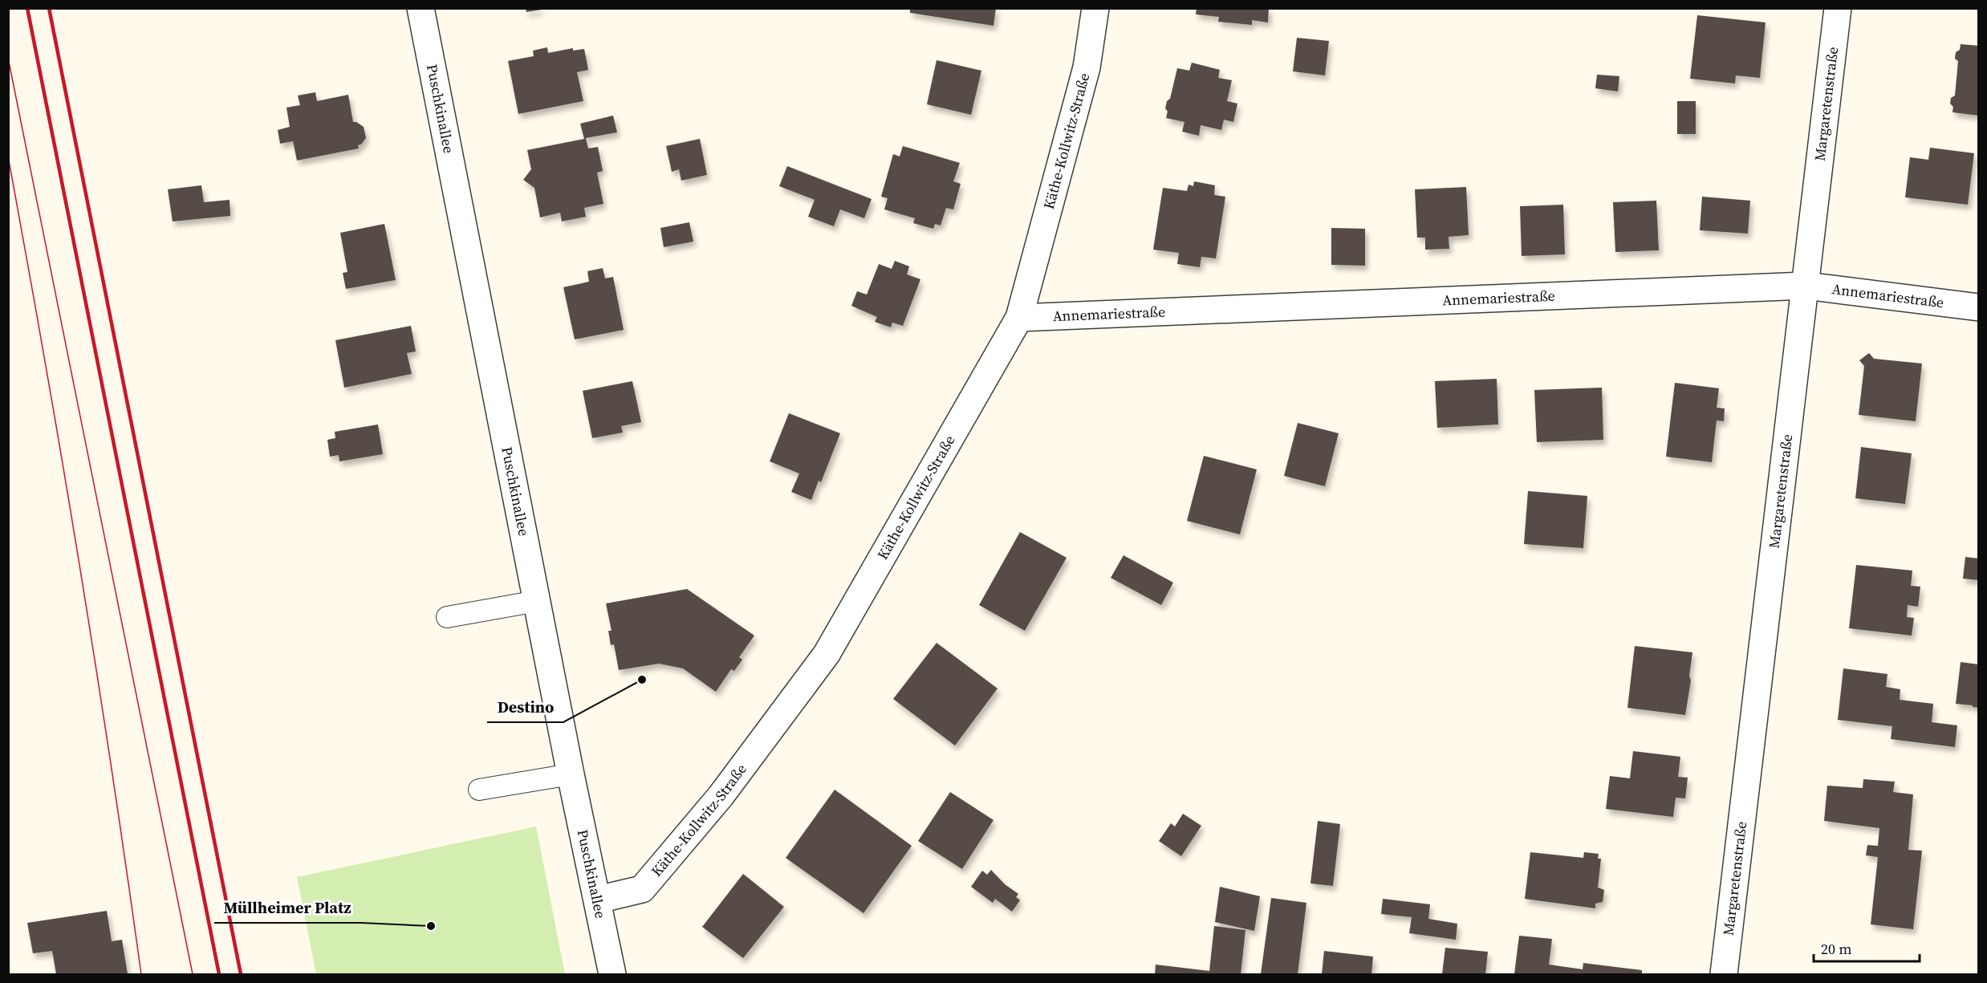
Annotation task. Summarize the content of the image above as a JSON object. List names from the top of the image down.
{
  "streets": {
    "street": [
      "Margaretenstraße",
      "Puschkinallee",
      "Käthe-Kollwitz-Straße",
      "Annemariestraße"
    ]
  },
  "crossings": [
    ["Margaretenstraße", "Annemariestraße"],
    ["Puschkinallee", "Käthe-Kollwitz-Straße"],
    ["Käthe-Kollwitz-Straße", "Annemariestraße"]
  ],
  "places": ["Destino", "Müllheimer Platz"],
  "scale_bar": "20 m"
}
